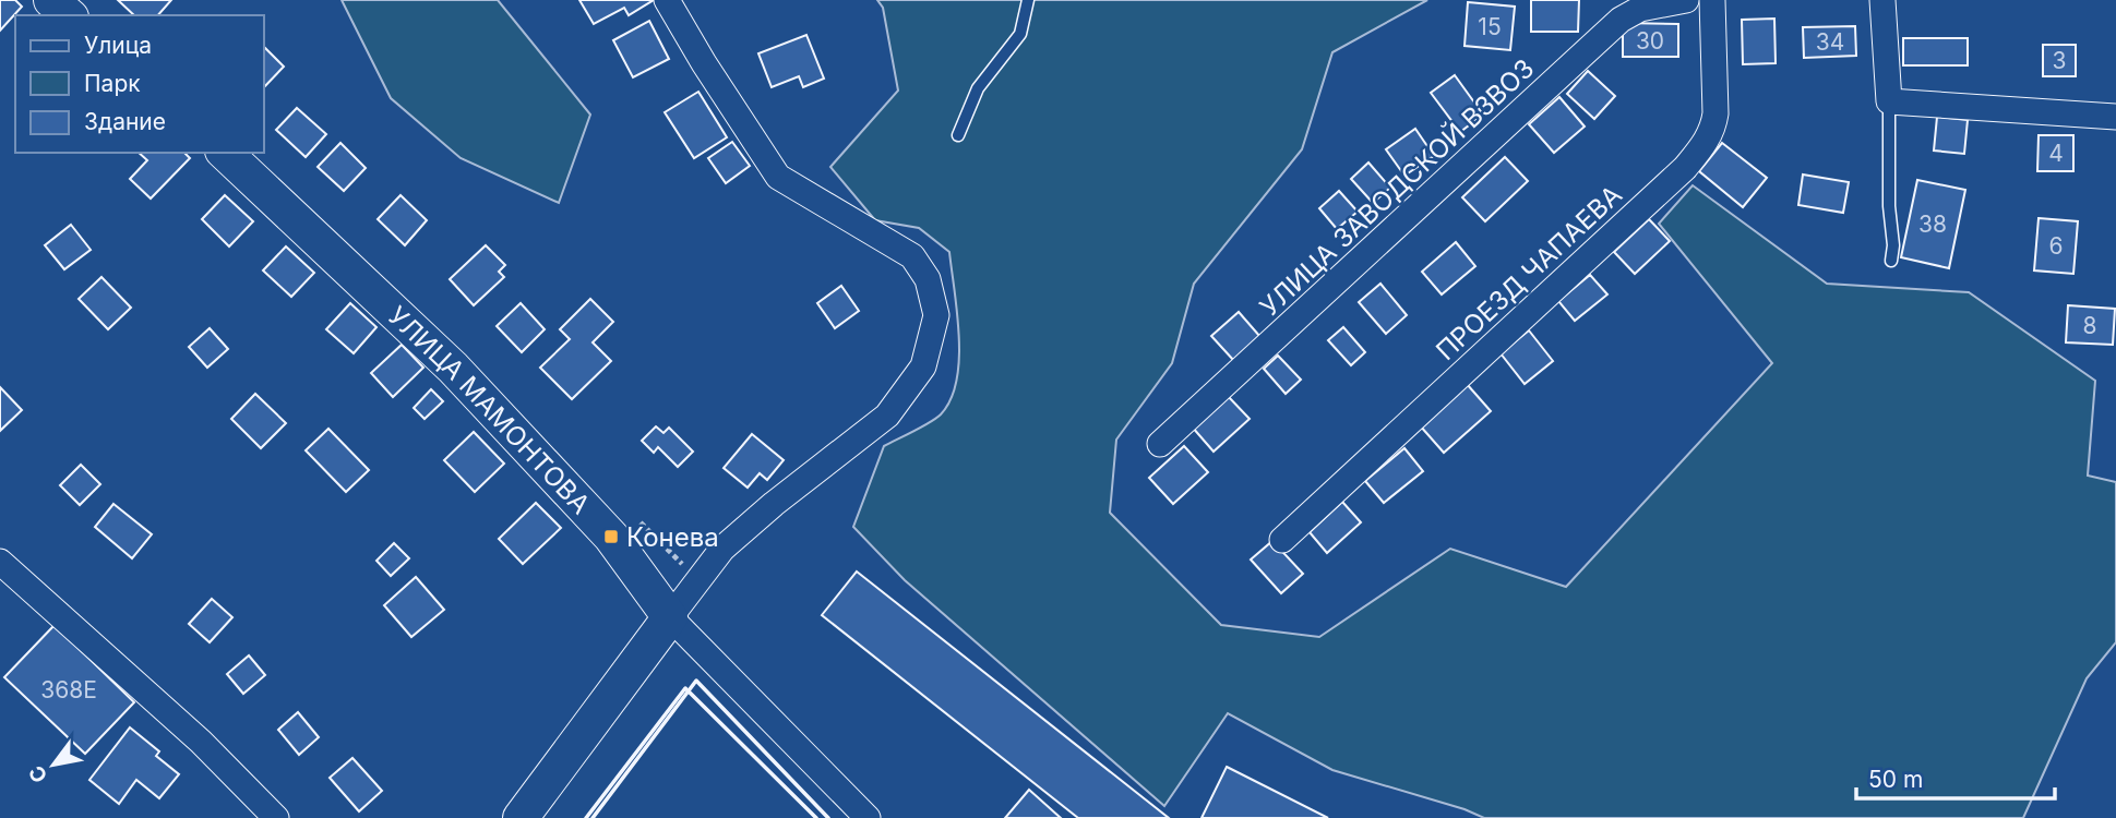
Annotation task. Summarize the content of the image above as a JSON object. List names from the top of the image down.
{
  "streets": {
    "main road": ["УЛИЦА МАМОНТОВА"],
    "street": ["УЛИЦА ЗАВОДСКОЙ ВЗВОЗ", "ПРОЕЗД ЧАПАЕВА"]
  },
  "places": {
    "transit": ["Конева"]
  },
  "house_numbers": [
    "15",
    "30",
    "34",
    "3",
    "4",
    "38",
    "6",
    "8",
    "368Е"
  ],
  "legend": ["Улица", "Парк", "Здание"],
  "scale_bar": "50 m",
  "north": "bottom left"
}
